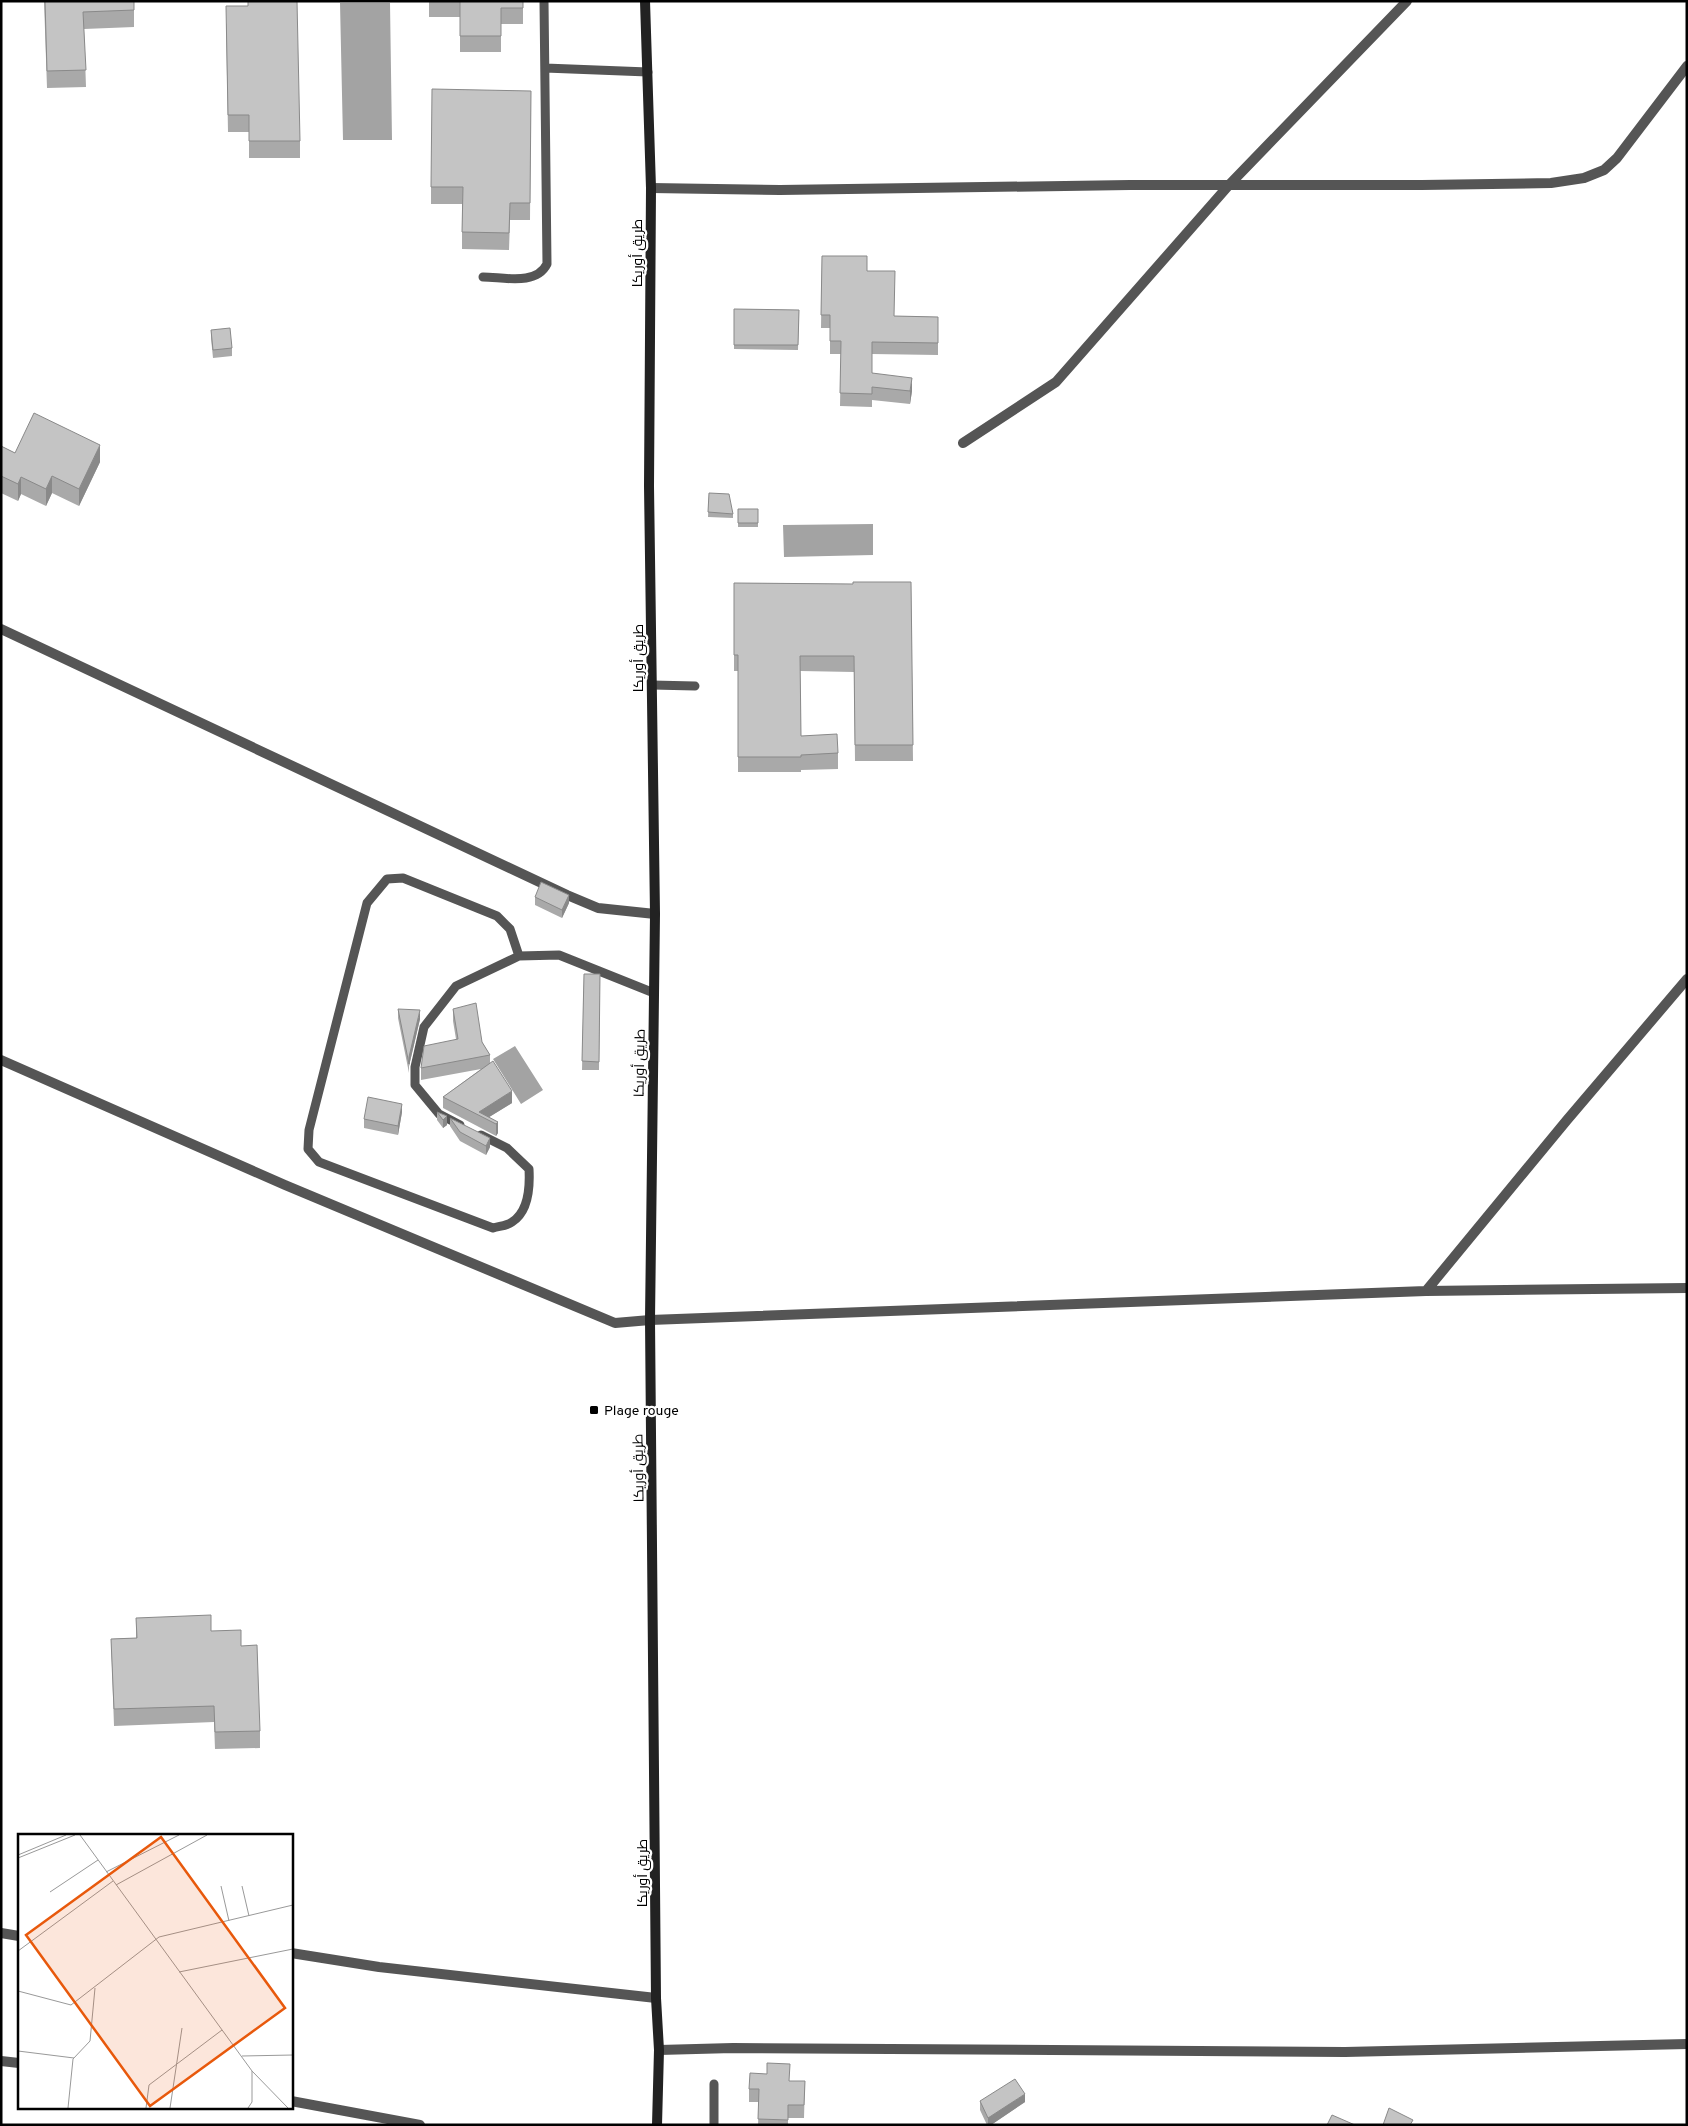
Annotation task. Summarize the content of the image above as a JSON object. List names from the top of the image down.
{
  "streets": {
    "street": ["طريق أوريكا"]
  },
  "places": {
    "transit": ["Plage rouge"]
  }
}
